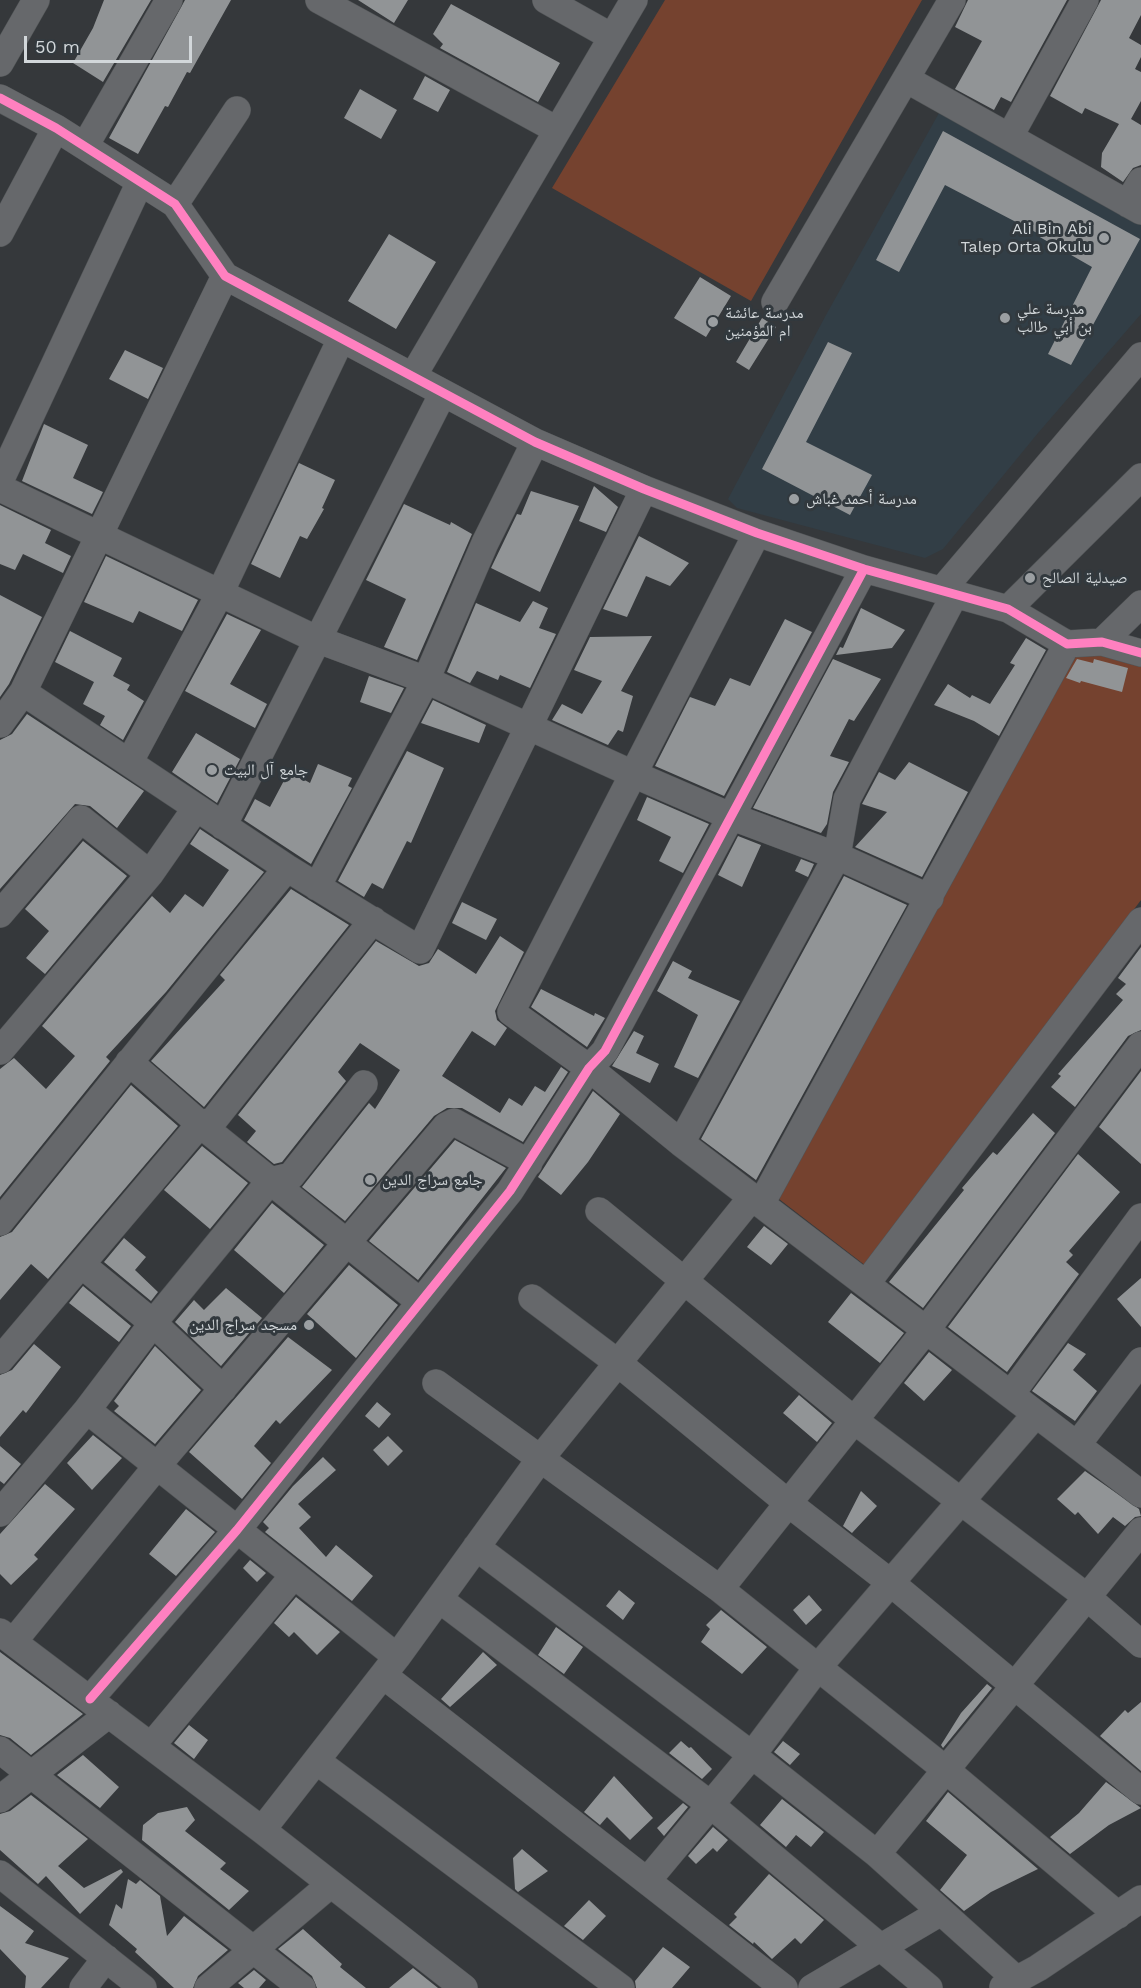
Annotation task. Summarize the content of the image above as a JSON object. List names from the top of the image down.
{
  "places": [
    "Ali Bin Abi Talep Orta Okulu",
    "مدرسة علي بن أبي طالب",
    "مدرسة عائشة ام المؤمنين",
    "مدرسة أحمد غباش",
    "صيدلية الصالح",
    "جامع آل البيت",
    "جامع سراج الدين",
    "مسجد سراج الدين"
  ],
  "scale_bar": "50 m"
}
